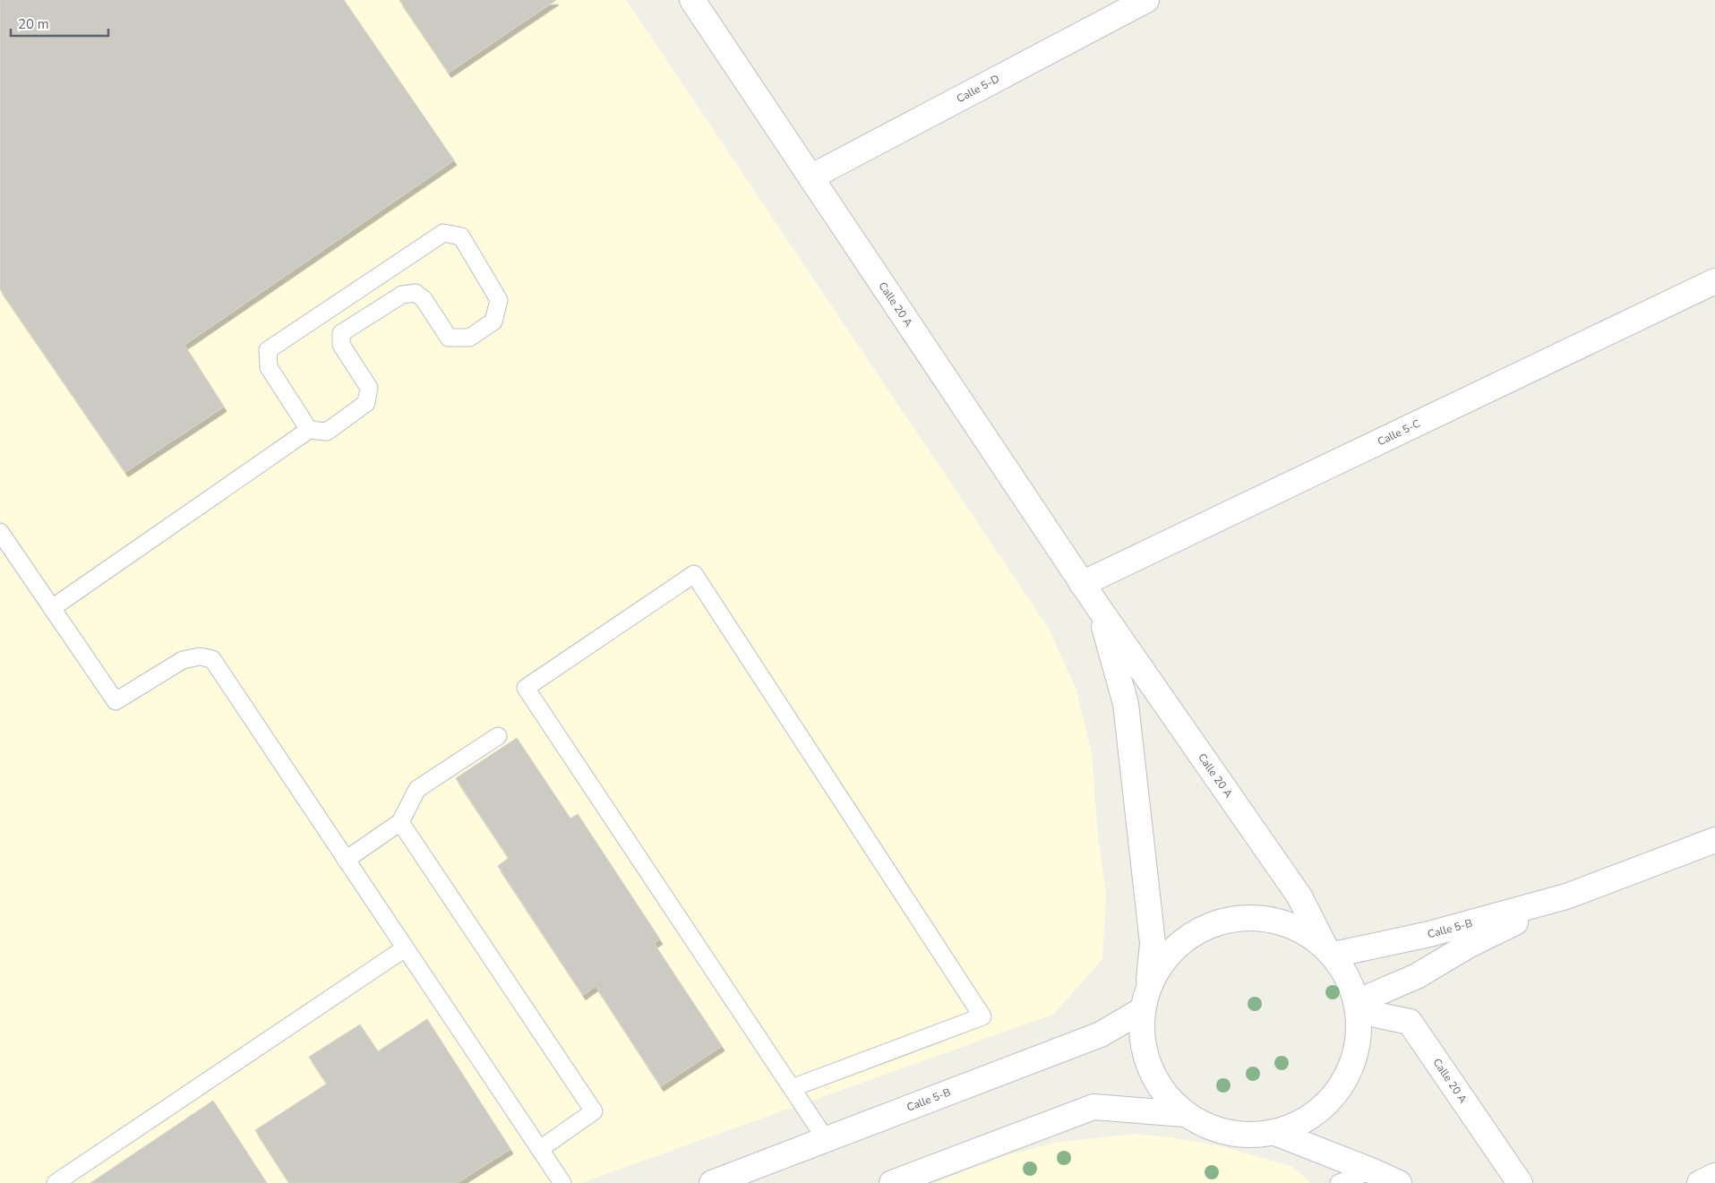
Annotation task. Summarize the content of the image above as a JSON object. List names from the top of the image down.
{
  "streets": {
    "street": [
      "Calle 5-D",
      "Calle 20 A",
      "Calle 5-C",
      "Calle 5-B"
    ]
  },
  "crossings": [
    ["Calle 5-D", "Calle 20 A"],
    ["Calle 20 A", "Calle 5-C"],
    ["Calle 20 A", "Calle 5-B"]
  ],
  "scale_bar": "20 m"
}
